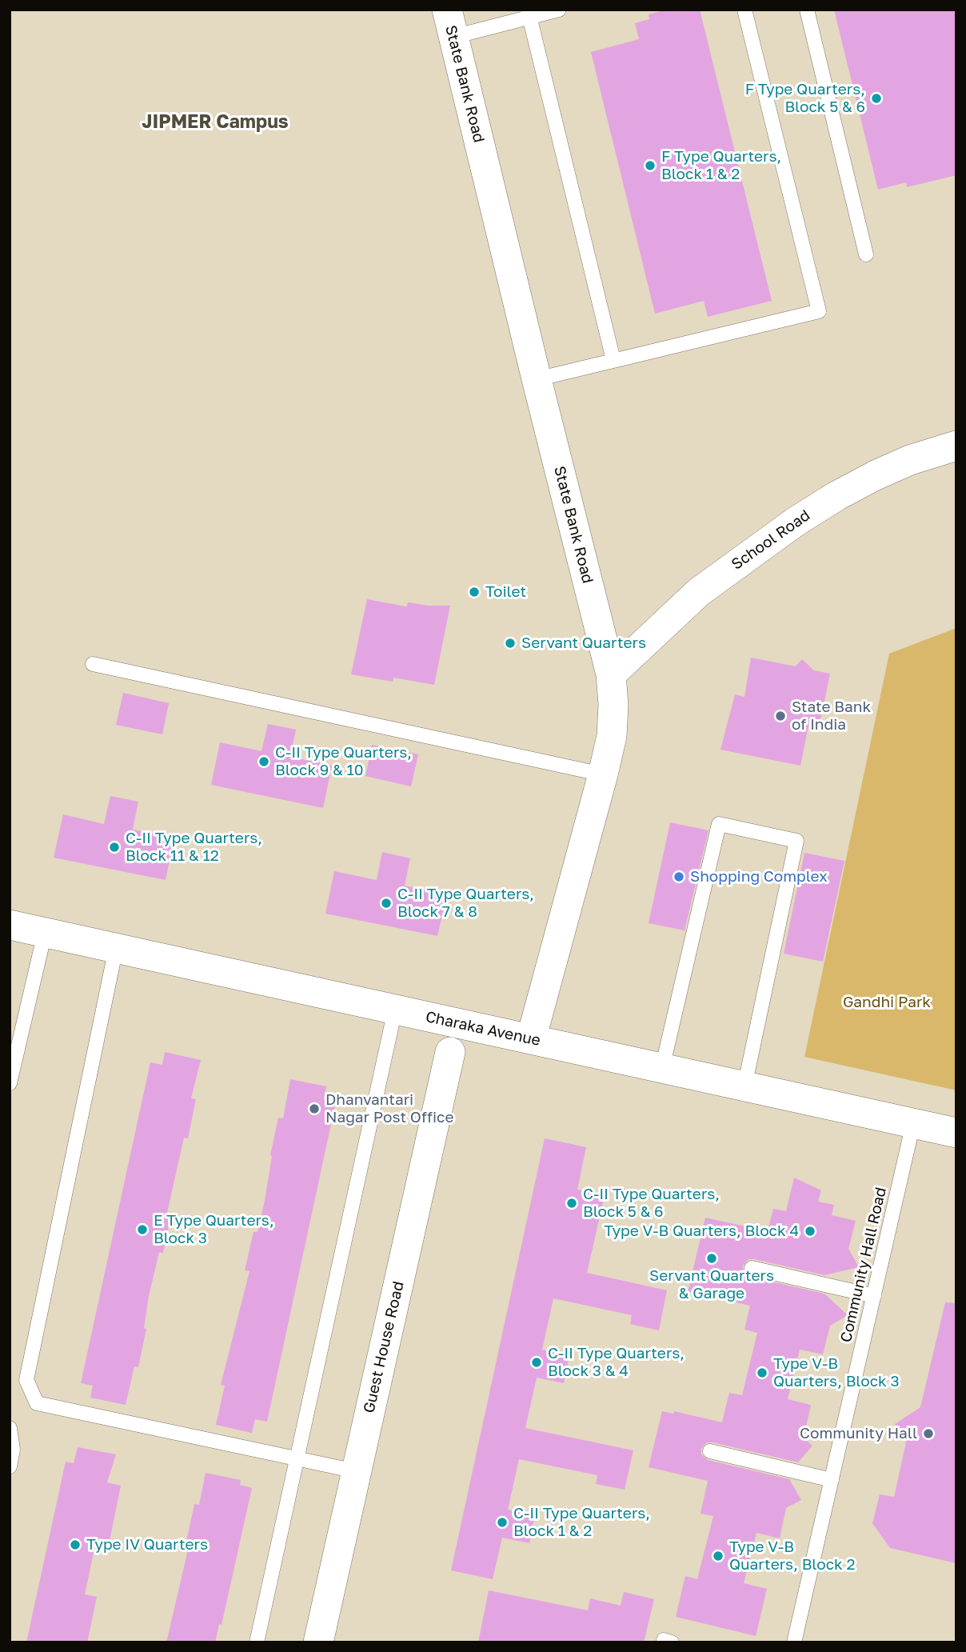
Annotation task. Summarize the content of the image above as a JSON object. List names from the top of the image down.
{
  "streets": {
    "street": [
      "State Bank Road",
      "School Road",
      "Charaka Avenue",
      "Guest House Road"
    ],
    "lane": ["Community Hall Road"]
  },
  "crossings": [
    ["State Bank Road", "School Road"],
    ["State Bank Road", "Charaka Avenue"],
    ["Charaka Avenue", "Community Hall Road"],
    ["Charaka Avenue", "Guest House Road"]
  ],
  "districts": ["JIPMER Campus"],
  "parks": ["Gandhi Park"],
  "places": [
    "F Type Quarters, Block 5 & 6",
    "F Type Quarters, Block 1 & 2",
    "Toilet",
    "Servant Quarters",
    "State Bank of India",
    "C-II Type Quarters, Block 9 & 10",
    "C-II Type Quarters, Block 11 & 12",
    "Shopping Complex",
    "C-II Type Quarters, Block 7 & 8",
    "Dhanvantari Nagar Post Office",
    "C-II Type Quarters, Block 5 & 6",
    "E Type Quarters, Block 3",
    "Type V-B Quarters, Block 4",
    "Servant Quarters & Garage",
    "C-II Type Quarters, Block 3 & 4",
    "Type V-B Quarters, Block 3",
    "Community Hall",
    "C-II Type Quarters, Block 1 & 2",
    "Type IV Quarters",
    "Type V-B Quarters, Block 2"
  ]
}
